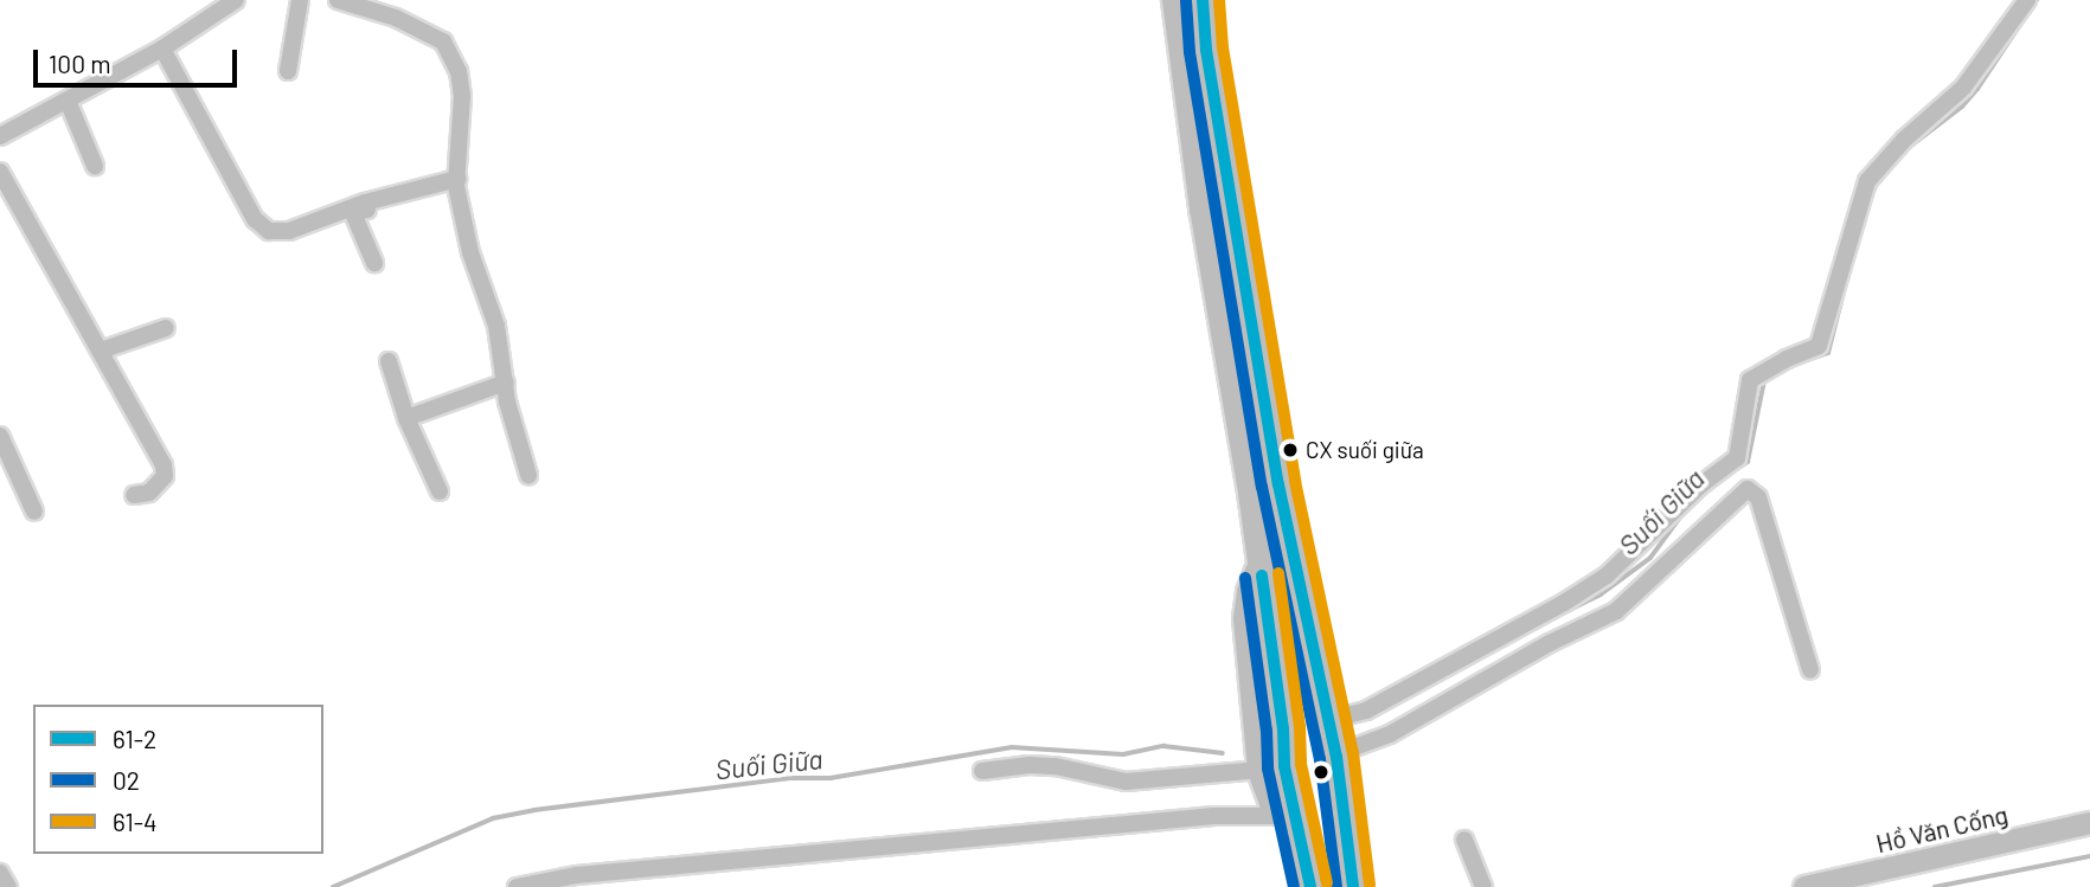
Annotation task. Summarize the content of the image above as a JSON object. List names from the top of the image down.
{
  "streets": {
    "street": ["Hồ Văn Cống"]
  },
  "water": ["Suối Giữa"],
  "places": ["CX suối giữa"],
  "lines": ["transit line 61-2", "transit line 61-4", "transit line 02"],
  "legend": ["61-2", "02", "61-4"],
  "scale_bar": "100 m"
}
